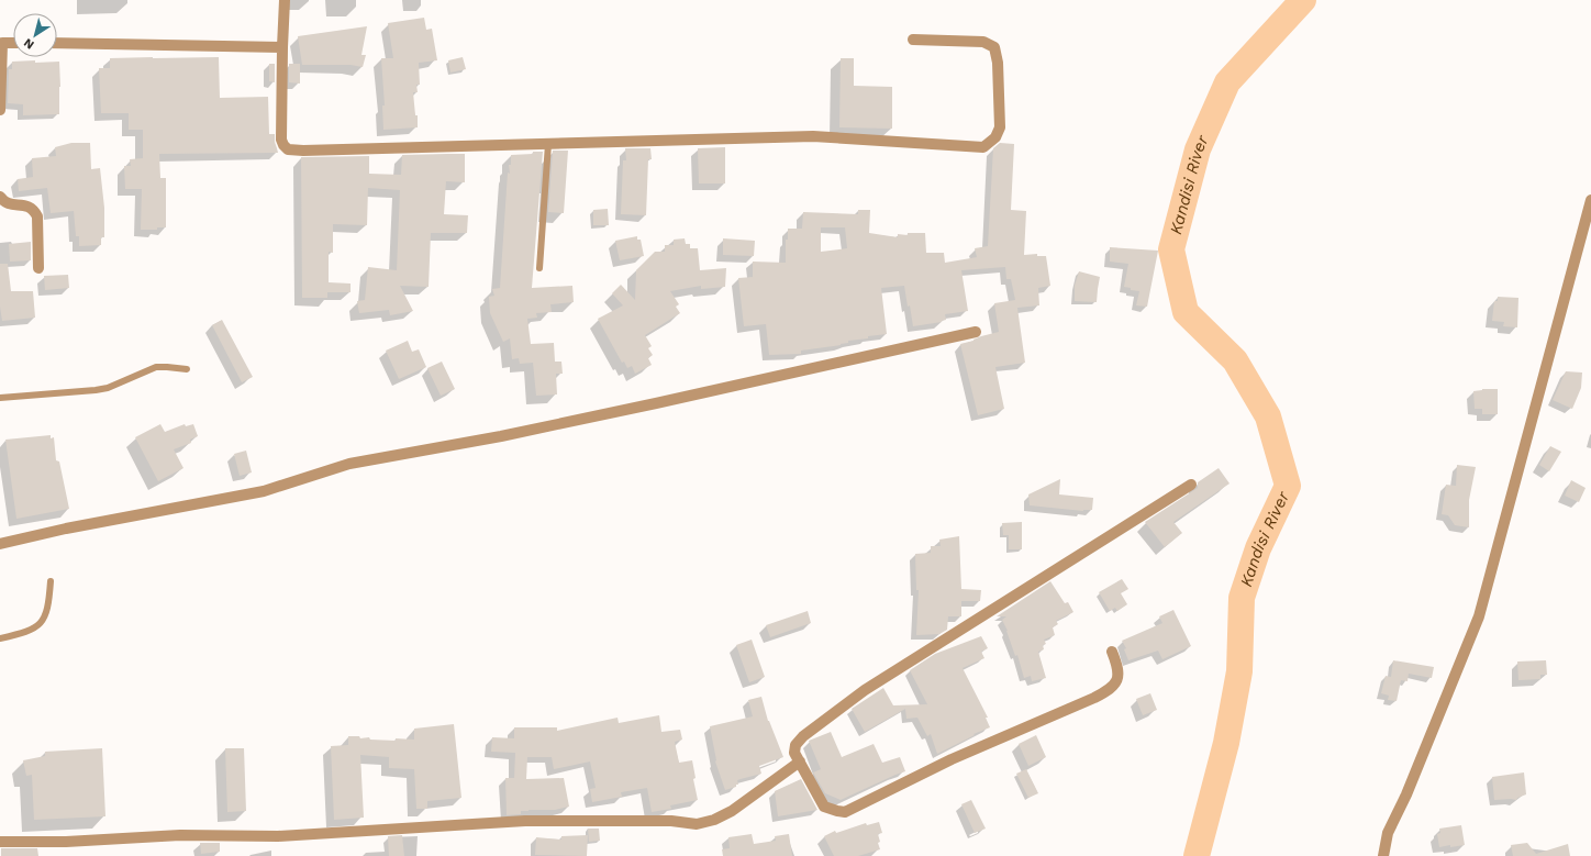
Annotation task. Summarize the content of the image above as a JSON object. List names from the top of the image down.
{
  "water": ["Kandisi River"],
  "north": "bottom left"
}
